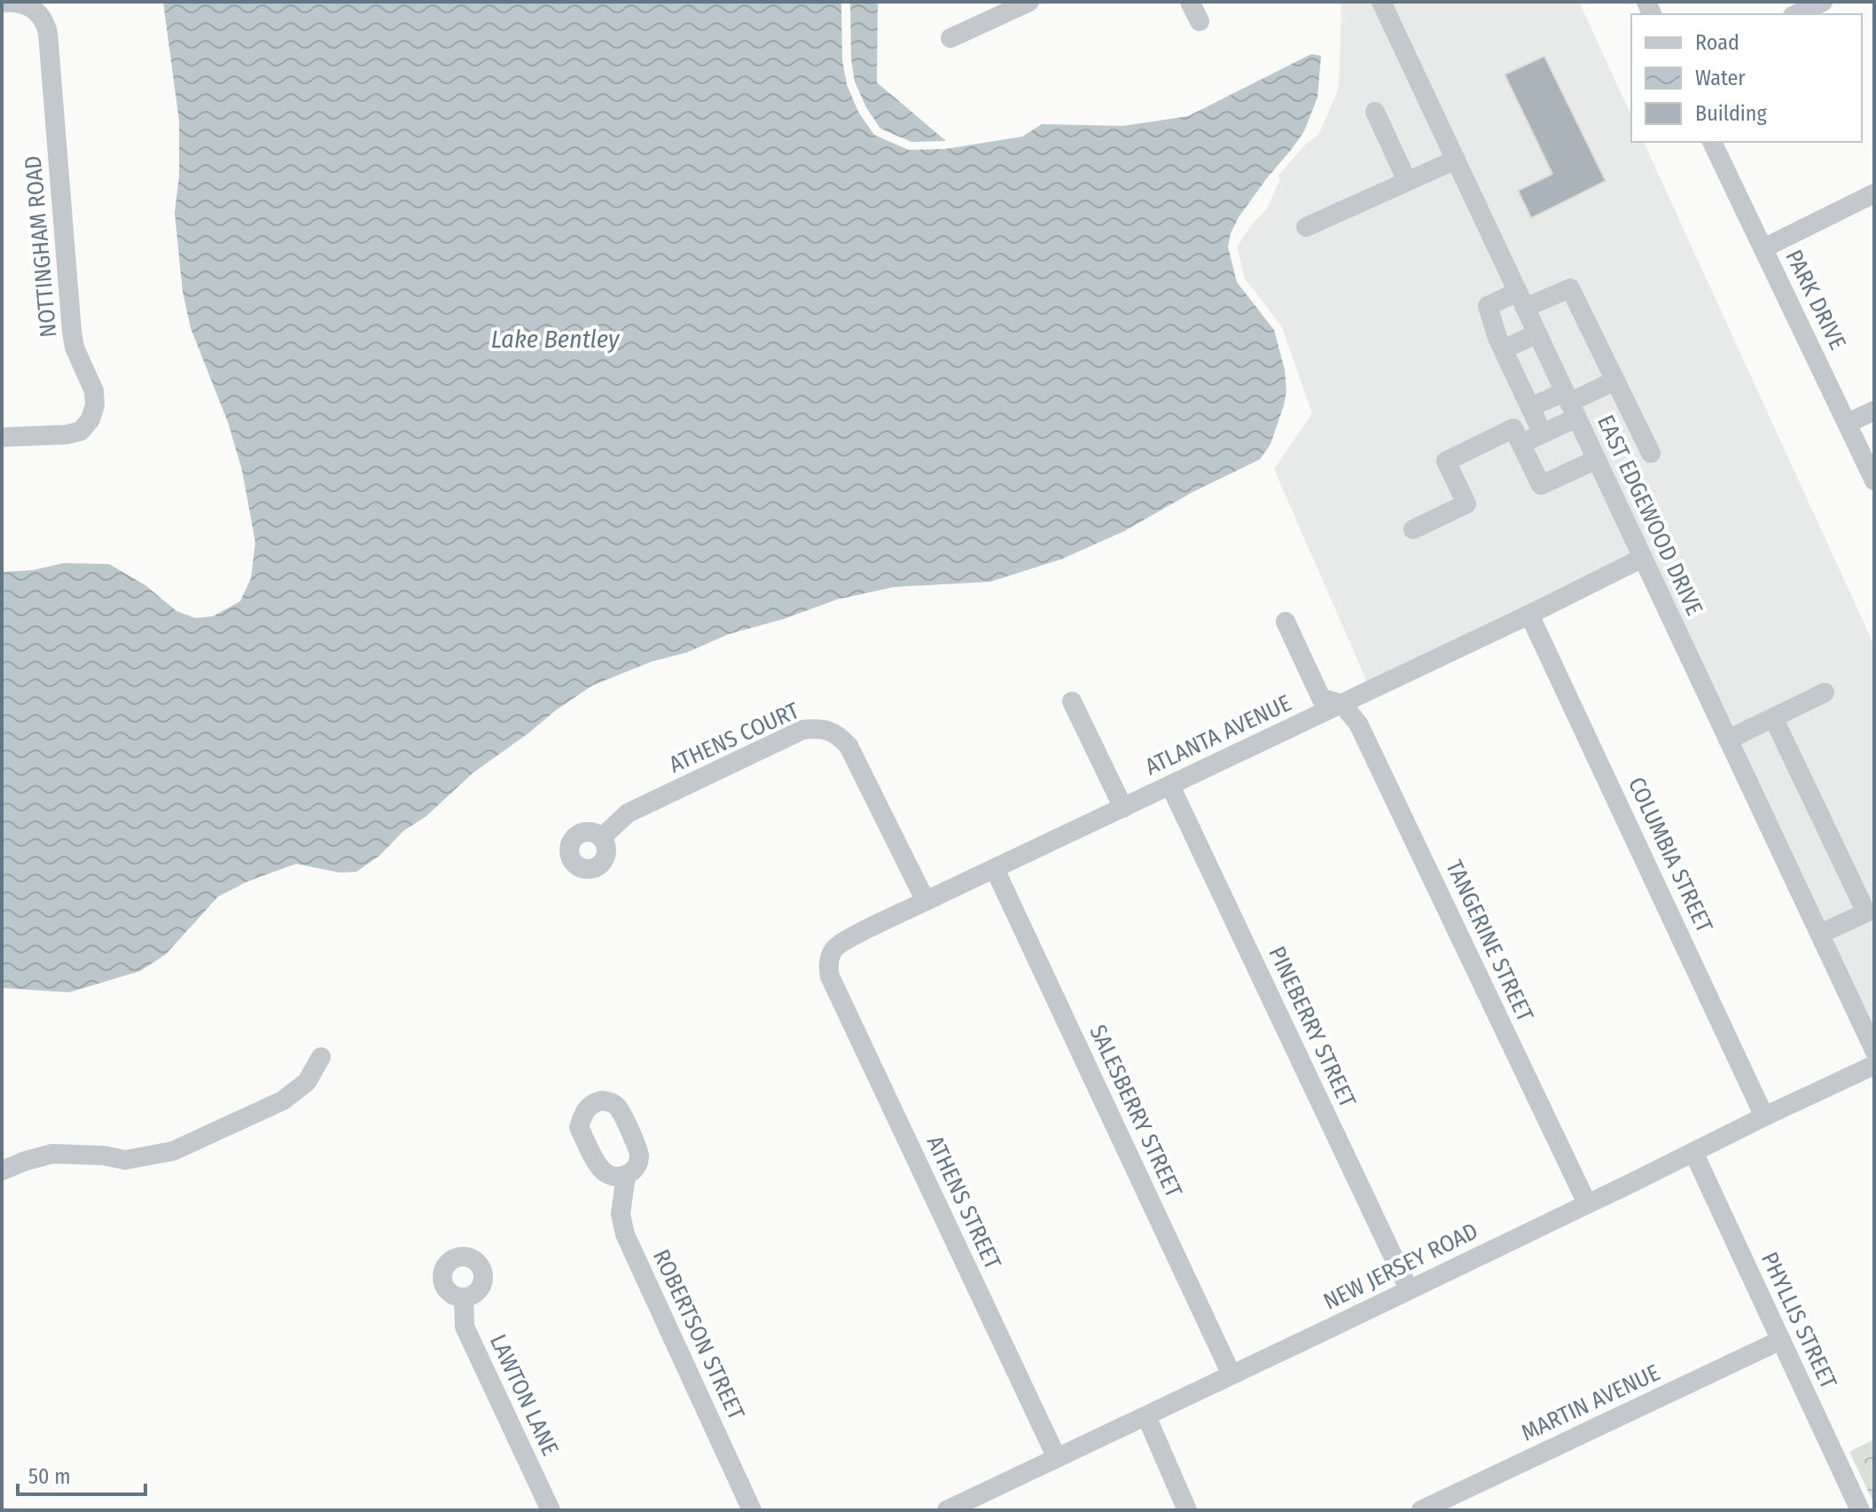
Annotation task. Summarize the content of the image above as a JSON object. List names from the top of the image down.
{
  "streets": {
    "street": [
      "NOTTINGHAM ROAD",
      "PARK DRIVE",
      "EAST EDGEWOOD DRIVE",
      "ATLANTA AVENUE",
      "ATHENS COURT",
      "COLUMBIA STREET",
      "TANGERINE STREET",
      "PINEBERRY STREET",
      "SALESBERRY STREET",
      "ATHENS STREET",
      "NEW JERSEY ROAD",
      "PHYLLIS STREET",
      "ROBERTSON STREET",
      "LAWTON LANE",
      "MARTIN AVENUE"
    ]
  },
  "crossings": [
    ["EAST EDGEWOOD DRIVE", "ATLANTA AVENUE"],
    ["ATLANTA AVENUE", "ATHENS COURT"],
    ["ATLANTA AVENUE", "COLUMBIA STREET"],
    ["ATLANTA AVENUE", "TANGERINE STREET"],
    ["ATLANTA AVENUE", "PINEBERRY STREET"],
    ["ATLANTA AVENUE", "SALESBERRY STREET"],
    ["ATLANTA AVENUE", "ATHENS STREET"],
    ["COLUMBIA STREET", "NEW JERSEY ROAD"],
    ["TANGERINE STREET", "NEW JERSEY ROAD"],
    ["PINEBERRY STREET", "NEW JERSEY ROAD"],
    ["SALESBERRY STREET", "NEW JERSEY ROAD"],
    ["ATHENS STREET", "NEW JERSEY ROAD"],
    ["NEW JERSEY ROAD", "PHYLLIS STREET"],
    ["PHYLLIS STREET", "MARTIN AVENUE"]
  ],
  "water": ["Lake Bentley"],
  "legend": ["Road", "Water", "Building"],
  "scale_bar": "50 m"
}
